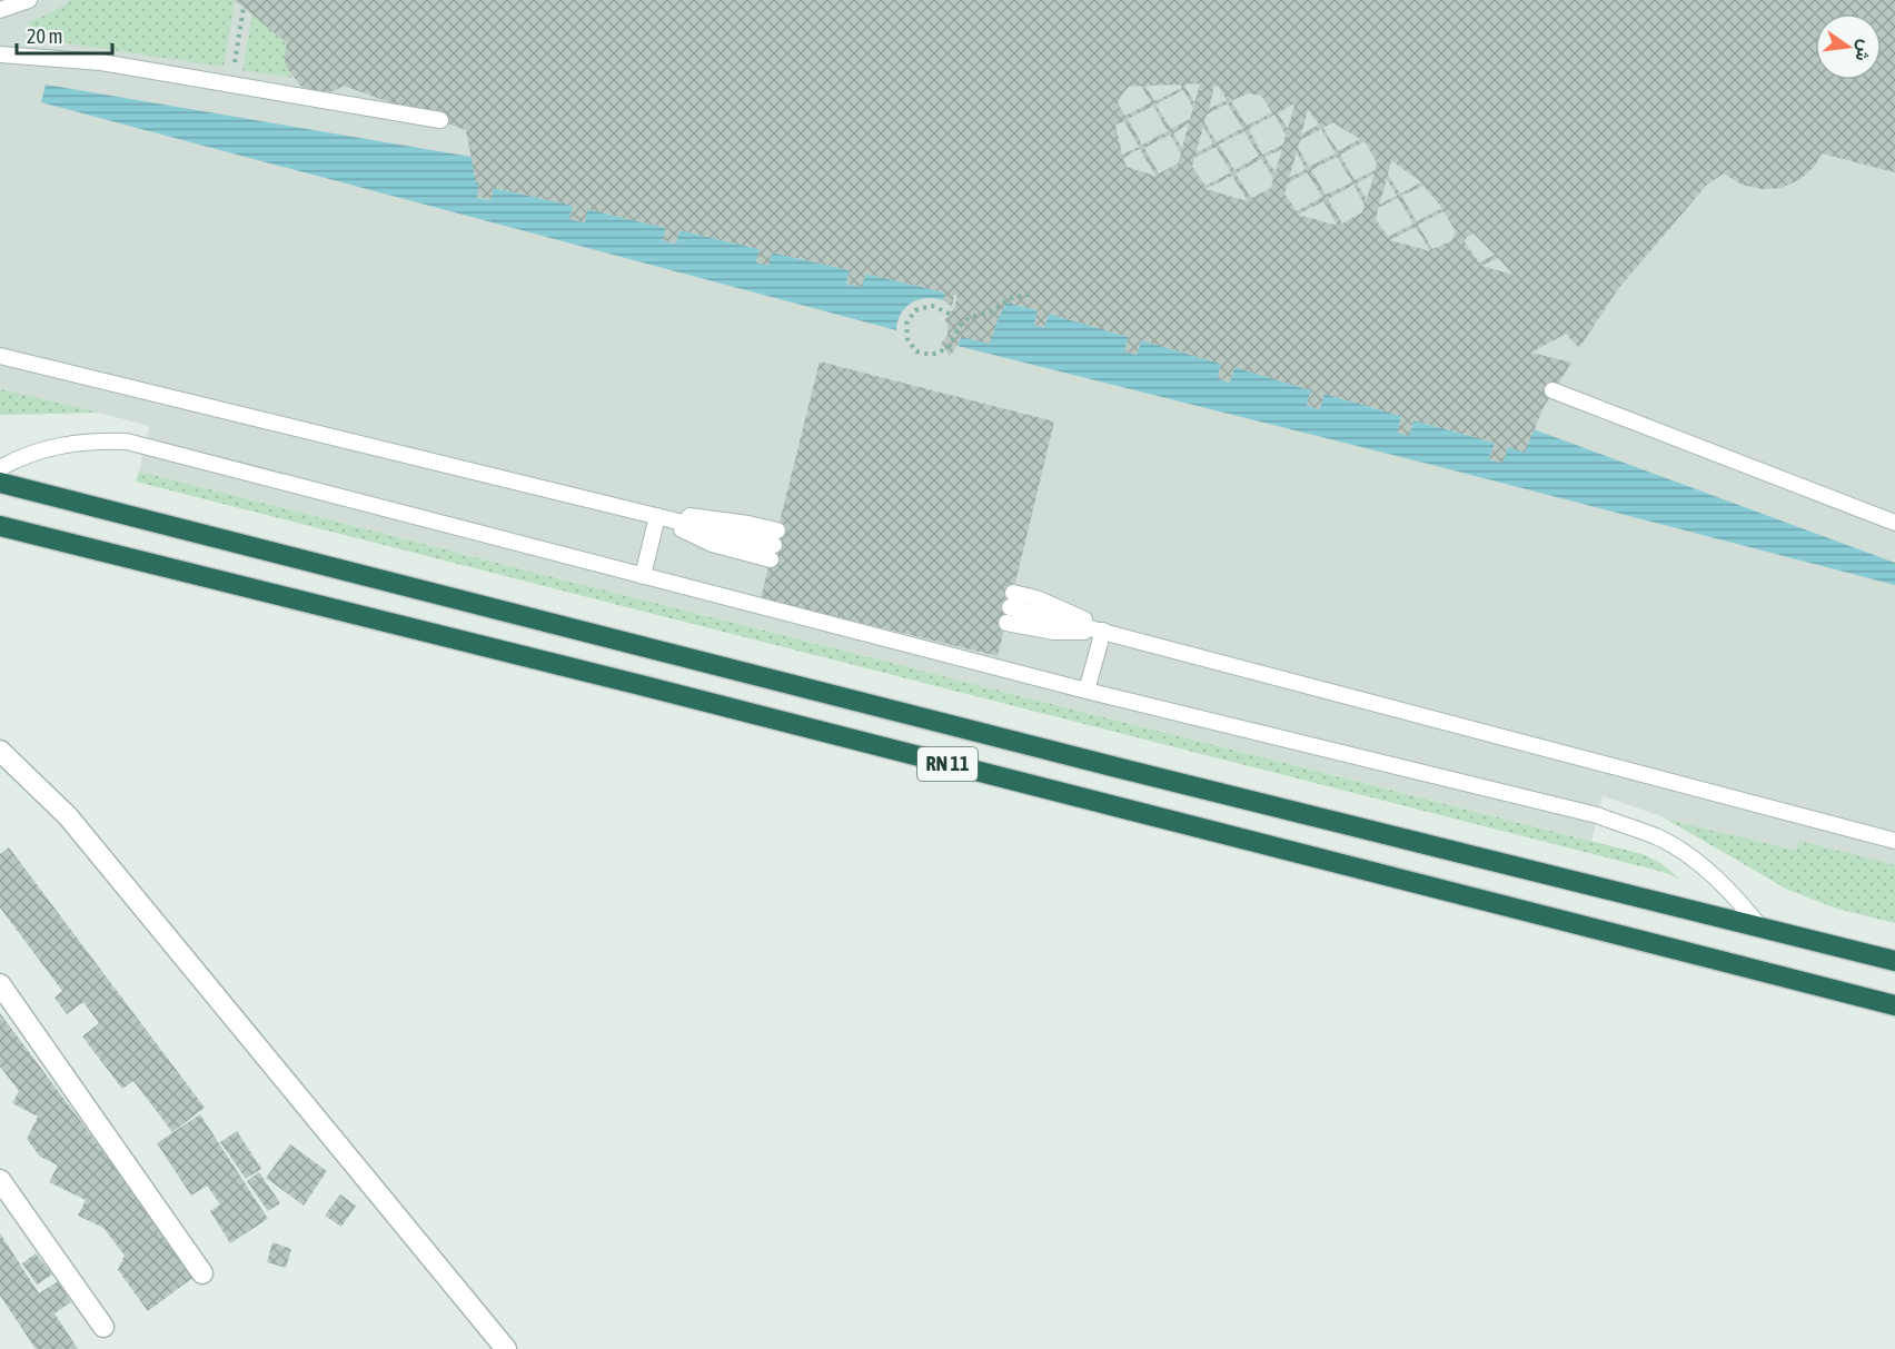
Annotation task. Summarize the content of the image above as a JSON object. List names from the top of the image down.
{
  "streets": {
    "highway": ["RN 11"]
  },
  "scale_bar": "20 m",
  "north": "right"
}
